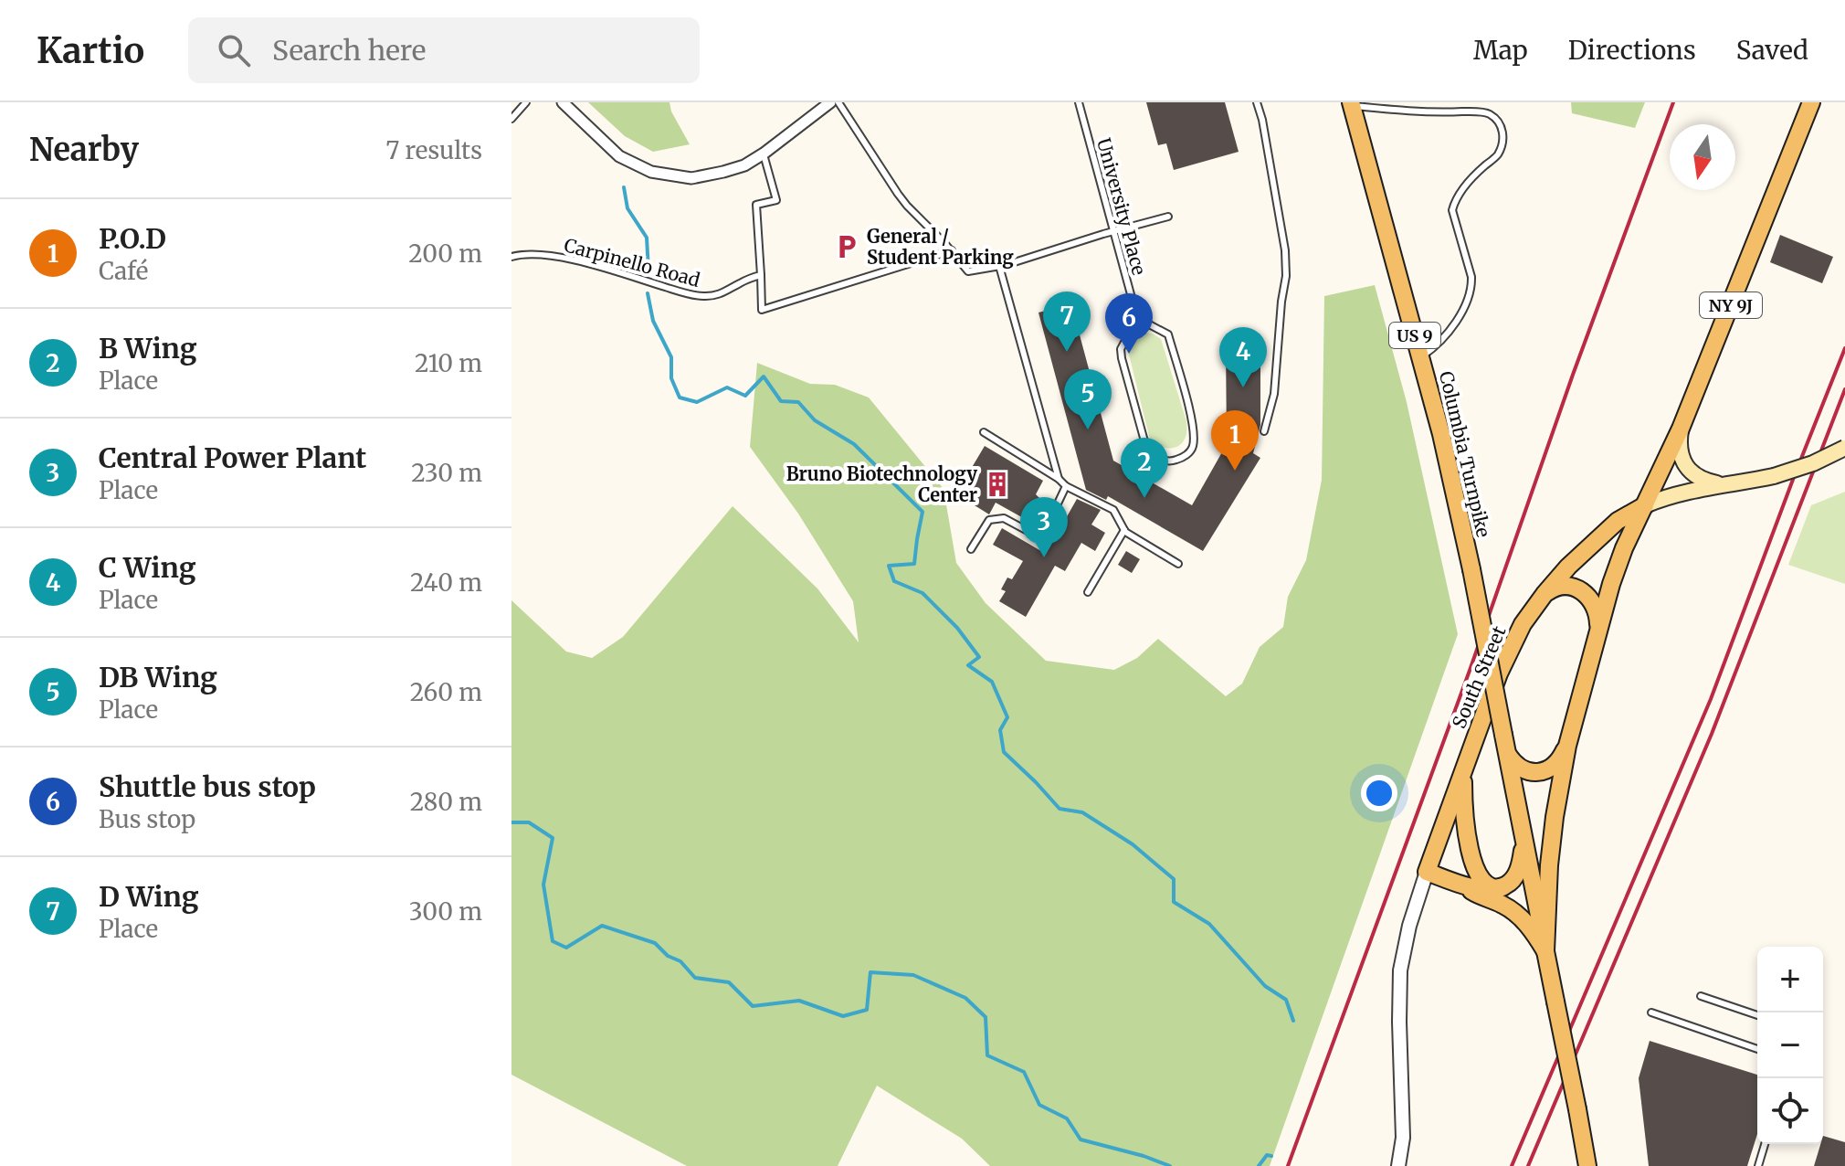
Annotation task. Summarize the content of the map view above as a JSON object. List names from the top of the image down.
{
  "streets": {
    "main road": [
      "NY 9J",
      "US 9",
      "Columbia Turnpike",
      "South Street"
    ],
    "lane": ["University Place", "Carpinello Road"]
  },
  "crossings": [
    ["NY 9J", "South Street"],
    ["US 9", "Columbia Turnpike"]
  ],
  "places": {
    "parking": ["General / Student Parking"],
    "building": ["Bruno Biotechnology Center"]
  },
  "north": "bottom",
  "page": {
    "header": "Kartio",
    "search": "Search here",
    "nav": ["Map", "Directions", "Saved"],
    "heading": ["Nearby", "7 results"],
    "list": [
      {
        "mark": "1",
        "name": "P.O.D",
        "note": "Café",
        "value": "200 m"
      },
      {
        "mark": "2",
        "name": "B Wing",
        "note": "Place",
        "value": "210 m"
      },
      {
        "mark": "3",
        "name": "Central Power Plant",
        "note": "Place",
        "value": "230 m"
      },
      {
        "mark": "4",
        "name": "C Wing",
        "note": "Place",
        "value": "240 m"
      },
      {
        "mark": "5",
        "name": "DB Wing",
        "note": "Place",
        "value": "260 m"
      },
      {
        "mark": "6",
        "name": "Shuttle bus stop",
        "note": "Bus stop",
        "value": "280 m"
      },
      {
        "mark": "7",
        "name": "D Wing",
        "note": "Place",
        "value": "300 m"
      }
    ],
    "pins": [
      "7",
      "6",
      "4",
      "5",
      "1",
      "2",
      "3"
    ],
    "map_buttons": ["+", "−"]
  }
}
